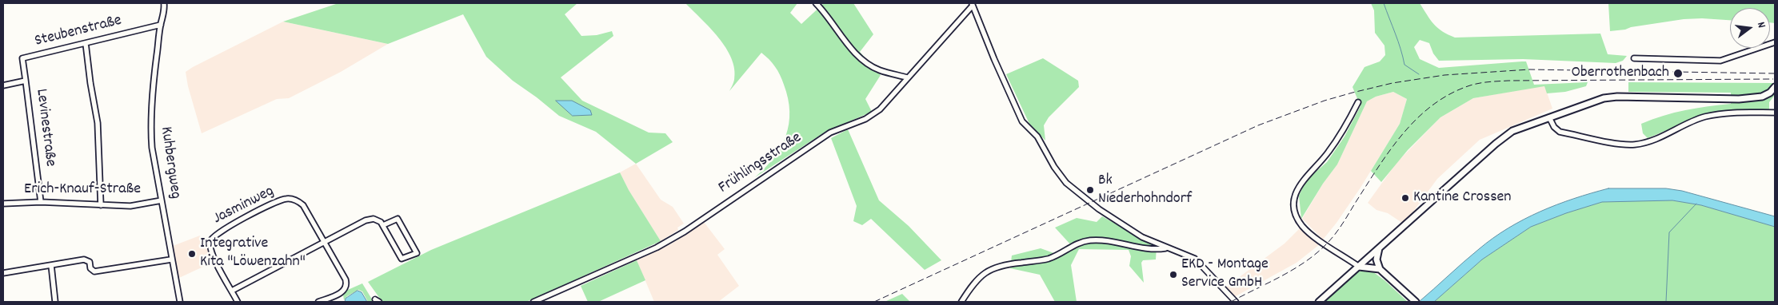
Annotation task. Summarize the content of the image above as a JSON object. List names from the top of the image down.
{
  "streets": {
    "street": [
      "Steubenstraße",
      "Levinestraße",
      "Kuhbergweg",
      "Frühlingsstraße",
      "Erich-Knauf-Straße",
      "Jasminweg"
    ]
  },
  "crossings": [
    ["Steubenstraße", "Levinestraße"],
    ["Steubenstraße", "Kuhbergweg"],
    ["Levinestraße", "Erich-Knauf-Straße"],
    ["Kuhbergweg", "Erich-Knauf-Straße"]
  ],
  "places": [
    "Oberrothenbach",
    "Bk Niederhohndorf",
    "Kantine Crossen",
    "Integrative Kita \"Löwenzahn\"",
    "EKD - Montage Service GmbH"
  ],
  "north": "right"
}
